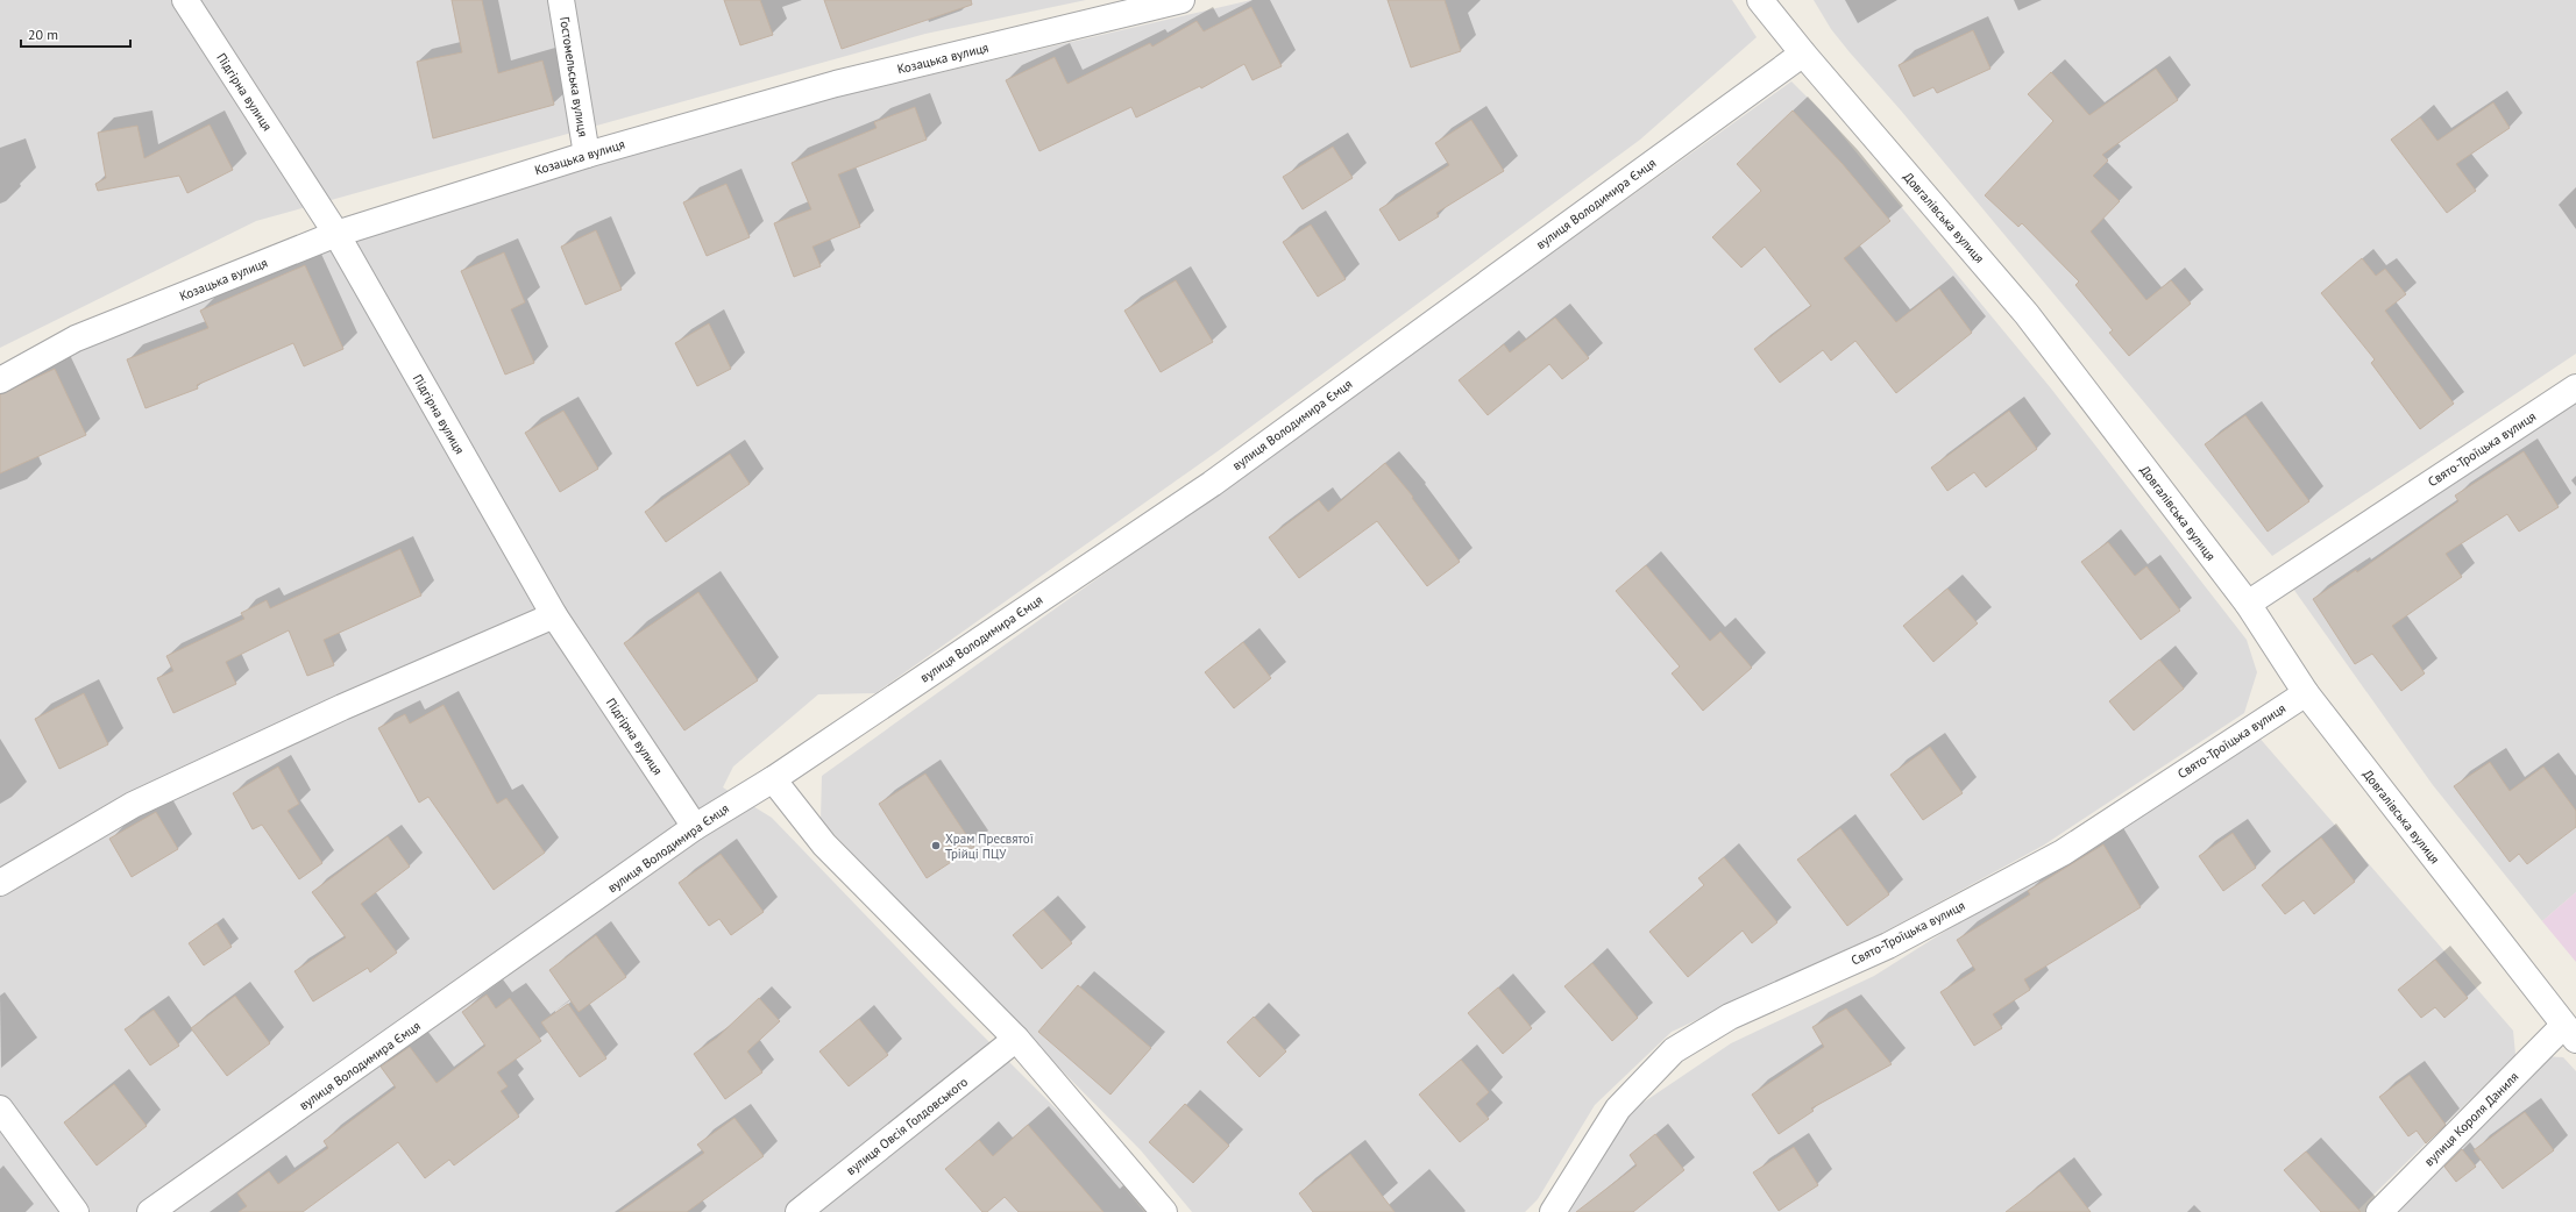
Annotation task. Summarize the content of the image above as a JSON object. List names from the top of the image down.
{
  "streets": {
    "street": [
      "Козацька вулиця",
      "Гостомельська вулиця",
      "Підгірна вулиця",
      "вулиця Володимира Ємця",
      "Довгалівська вулиця",
      "Свято-Троїцька вулиця",
      "вулиця Короля Даниля",
      "вулиця Овсія Голдовського"
    ]
  },
  "crossings": [
    ["Козацька вулиця", "Гостомельська вулиця"],
    ["Козацька вулиця", "Підгірна вулиця"],
    ["Підгірна вулиця", "вулиця Володимира Ємця"],
    ["вулиця Володимира Ємця", "Довгалівська вулиця"],
    ["Довгалівська вулиця", "Свято-Троїцька вулиця"],
    ["Довгалівська вулиця", "вулиця Короля Даниля"]
  ],
  "places": ["Храм Пресвятої Трійці ПЦУ"],
  "scale_bar": "20 m"
}
